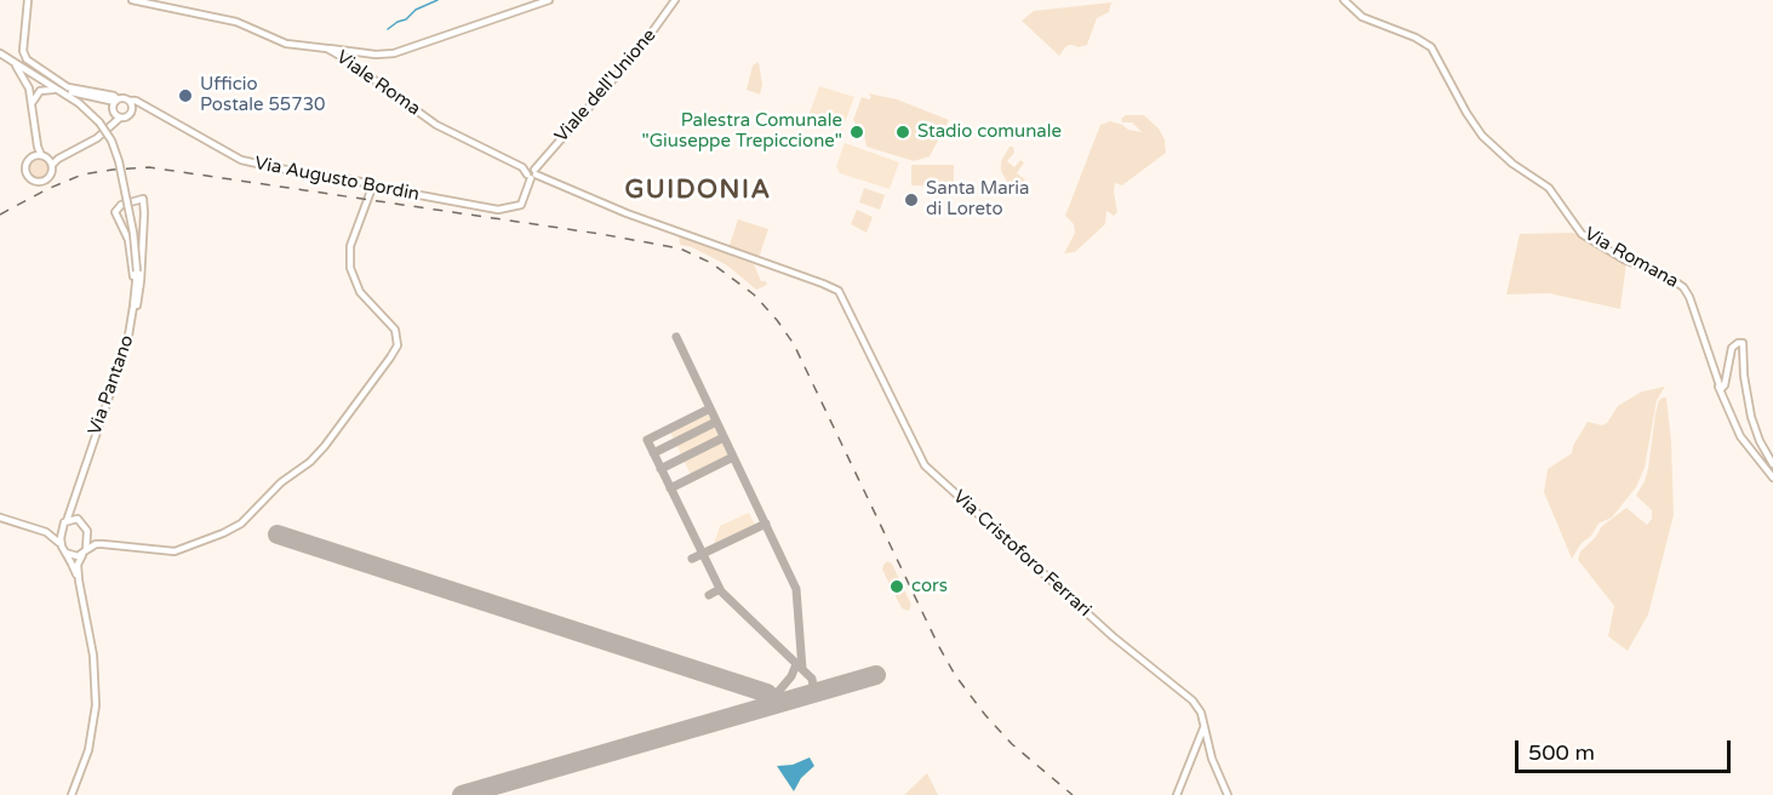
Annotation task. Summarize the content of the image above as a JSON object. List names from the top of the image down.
{
  "streets": {
    "street": [
      "Viale Roma",
      "Viale dell'Unione",
      "Via Augusto Bordin",
      "Via Romana",
      "Via Pantano",
      "Via Cristoforo Ferrari"
    ]
  },
  "crossings": [
    ["Viale Roma", "Viale dell'Unione"],
    ["Viale Roma", "Via Cristoforo Ferrari"],
    ["Viale dell'Unione", "Via Augusto Bordin"]
  ],
  "districts": ["GUIDONIA"],
  "places": [
    "Ufficio Postale 55730",
    "Palestra Comunale \"Giuseppe Trepiccione\"",
    "Stadio comunale",
    "Santa Maria di Loreto",
    "cors"
  ],
  "scale_bar": "500 m"
}
